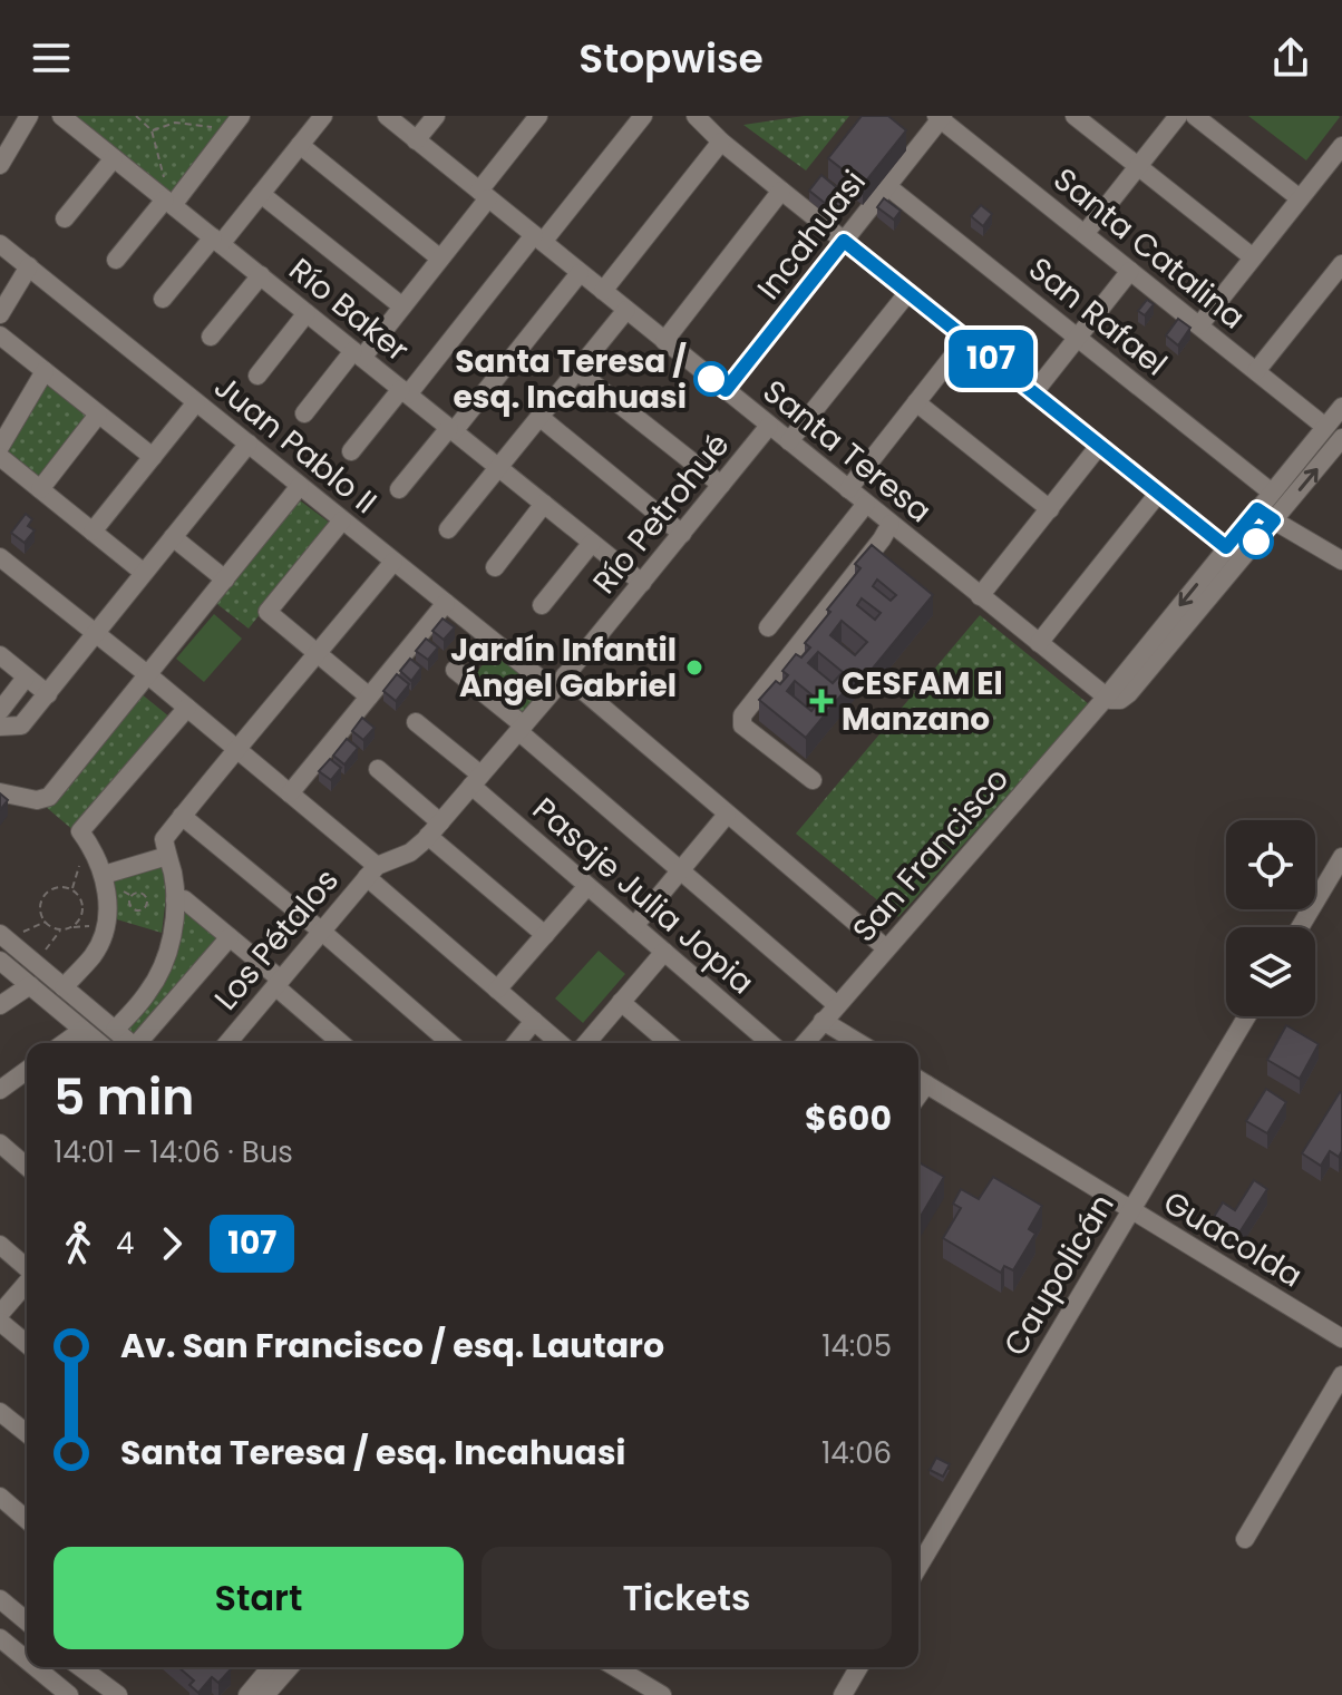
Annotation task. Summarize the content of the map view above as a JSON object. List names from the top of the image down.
{
  "streets": {
    "street": [
      "Incahuasi",
      "Santa Catalina",
      "Río Baker",
      "San Rafael",
      "Juan Pablo II",
      "Santa Teresa",
      "Río Petrohué",
      "San Francisco",
      "Pasaje Julia Jopia",
      "Los Pétalos",
      "Guacolda",
      "Caupolicán"
    ]
  },
  "crossings": [
    ["Incahuasi", "Santa Catalina"],
    ["Incahuasi", "San Rafael"],
    ["Incahuasi", "Santa Teresa"],
    ["Santa Catalina", "San Francisco"],
    ["Río Baker", "Río Petrohué"],
    ["San Rafael", "San Francisco"],
    ["Juan Pablo II", "Río Petrohué"],
    ["Juan Pablo II", "San Francisco"],
    ["Santa Teresa", "Río Petrohué"],
    ["Santa Teresa", "San Francisco"],
    ["Río Petrohué", "Pasaje Julia Jopia"],
    ["Río Petrohué", "Los Pétalos"],
    ["Guacolda", "Caupolicán"]
  ],
  "places": {
    "other": ["Santa Teresa / esq. Incahuasi", "Jardín Infantil Ángel Gabriel"],
    "health": ["CESFAM El Manzano"]
  },
  "lines": ["bus line 107"],
  "page": {
    "header": "Stopwise",
    "on_map": "107",
    "heading": ["5 min", "14:01 – 14:06 · Bus", "$600"],
    "legs": ["4", "107"],
    "list": [
      {
        "name": "Av. San Francisco / esq. Lautaro",
        "value": "14:05"
      },
      {
        "name": "Santa Teresa / esq. Incahuasi",
        "value": "14:06"
      }
    ],
    "buttons": ["Start", "Tickets"]
  }
}
